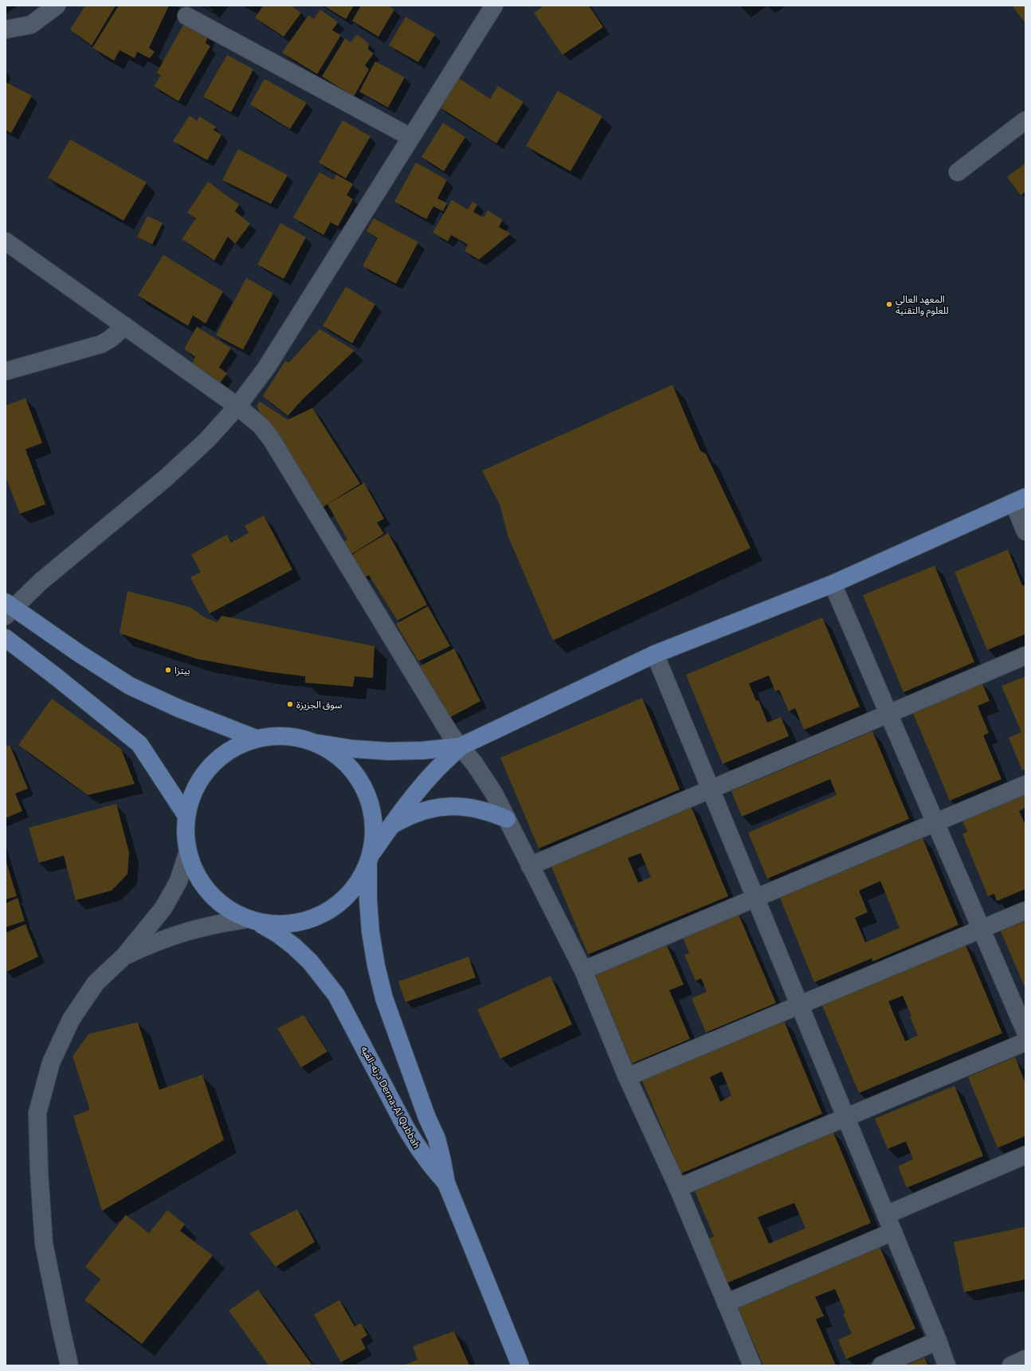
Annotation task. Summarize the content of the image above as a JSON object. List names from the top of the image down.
{
  "streets": {
    "main road": ["درنه-القبه Derna-Al Qubbah"]
  },
  "places": ["المعهد العالي للعلوم والتقنية", "بيتزا", "سوق الجزيزة"]
}
